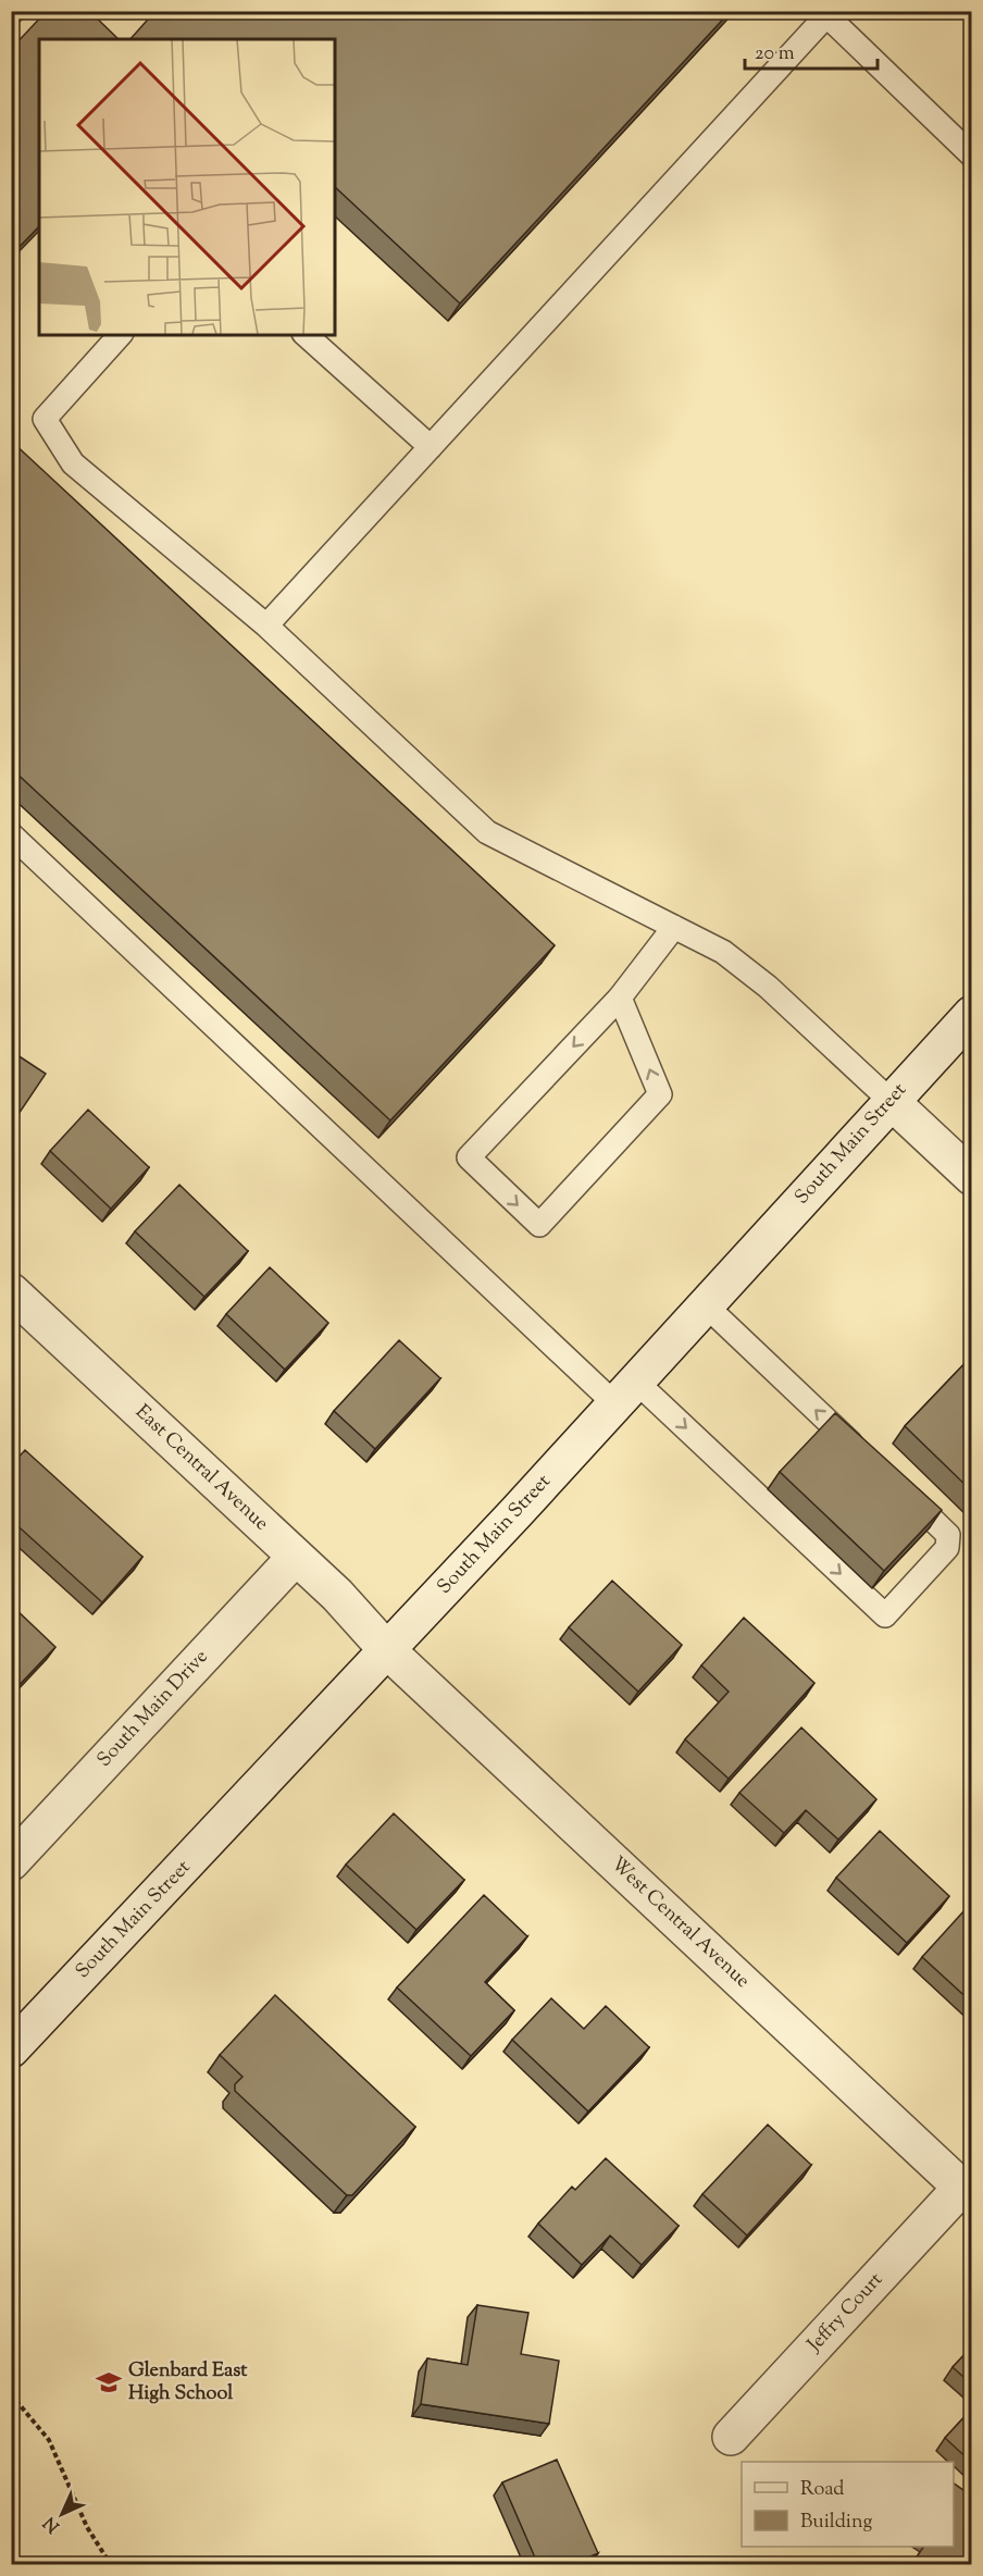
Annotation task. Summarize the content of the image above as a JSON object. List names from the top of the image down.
{
  "streets": {
    "street": [
      "South Main Street",
      "East Central Avenue",
      "South Main Drive",
      "West Central Avenue",
      "Jeffry Court"
    ]
  },
  "crossings": [
    ["South Main Street", "East Central Avenue"],
    ["South Main Street", "West Central Avenue"],
    ["East Central Avenue", "South Main Drive"],
    ["East Central Avenue", "West Central Avenue"],
    ["West Central Avenue", "Jeffry Court"]
  ],
  "places": {
    "school or university": ["Glenbard East High School"]
  },
  "legend": ["Road", "Building"],
  "scale_bar": "20 m",
  "north": "bottom left"
}
